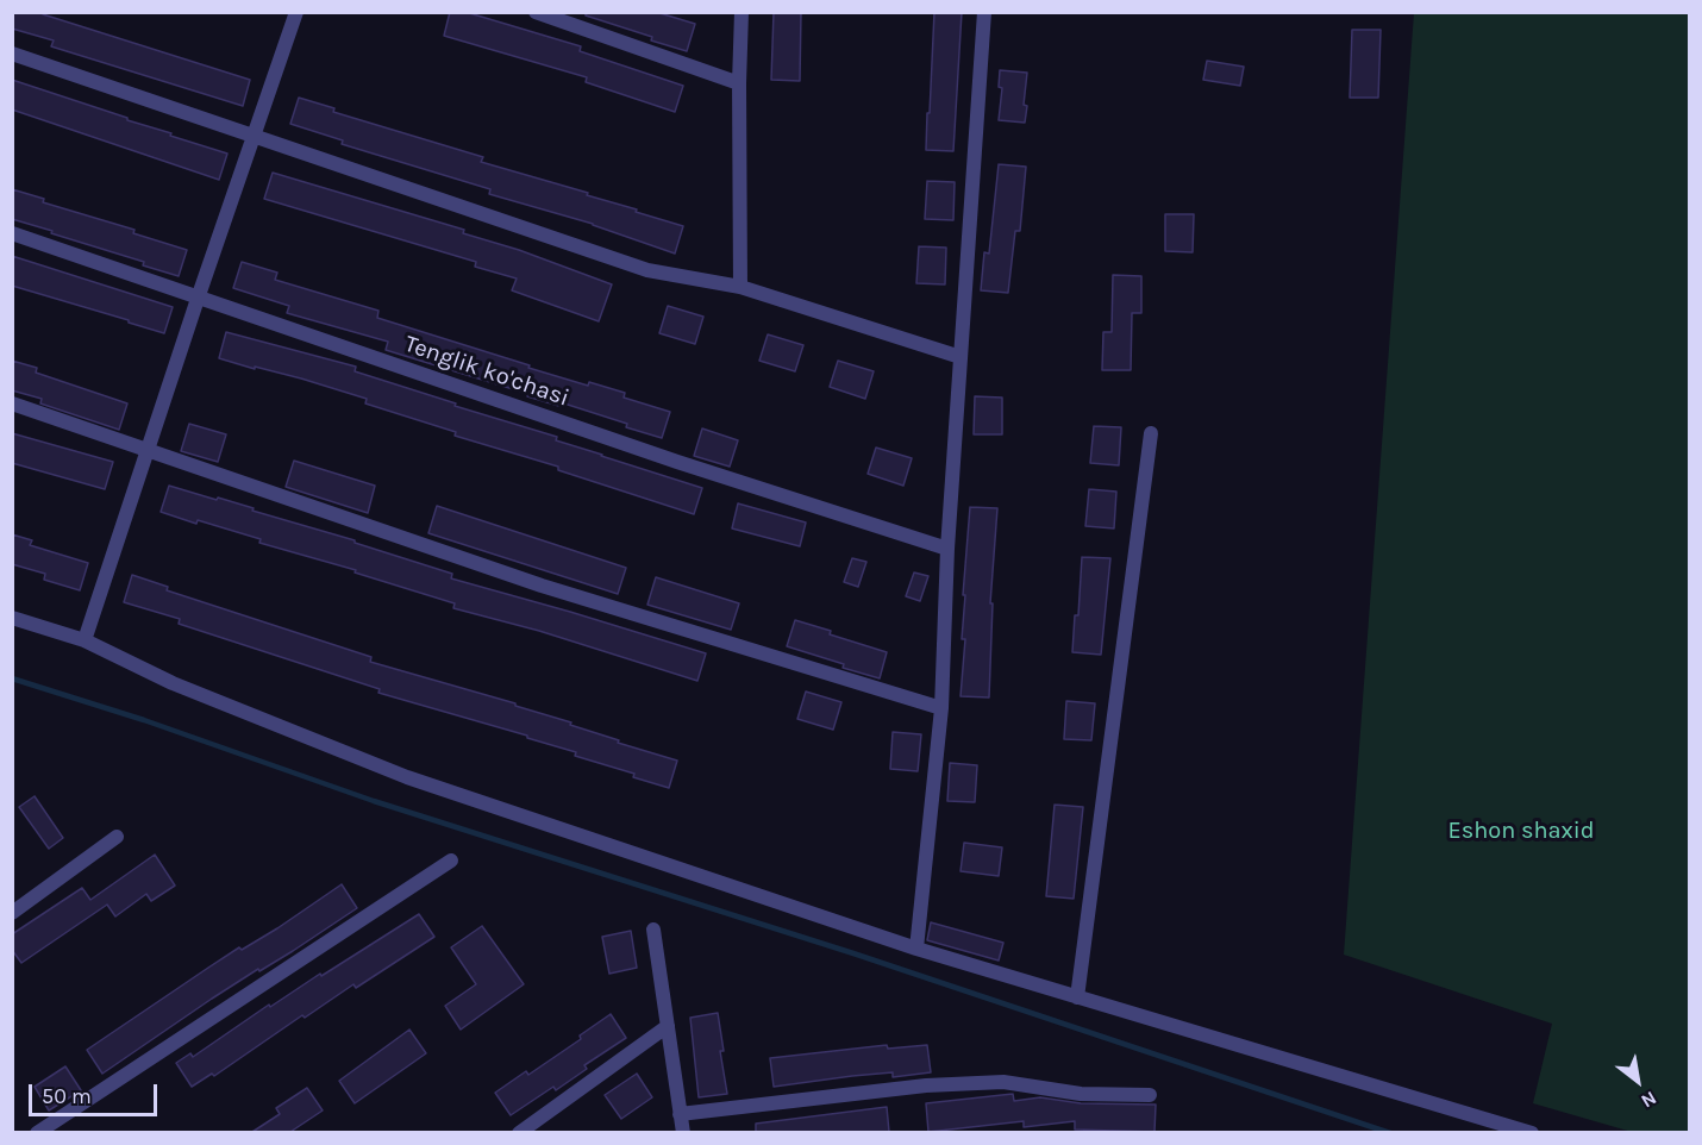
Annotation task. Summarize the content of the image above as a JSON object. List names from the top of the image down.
{
  "streets": {
    "street": ["Tenglik ko'chasi"]
  },
  "parks": ["Eshon shaxid"],
  "scale_bar": "50 m",
  "north": "bottom right"
}
